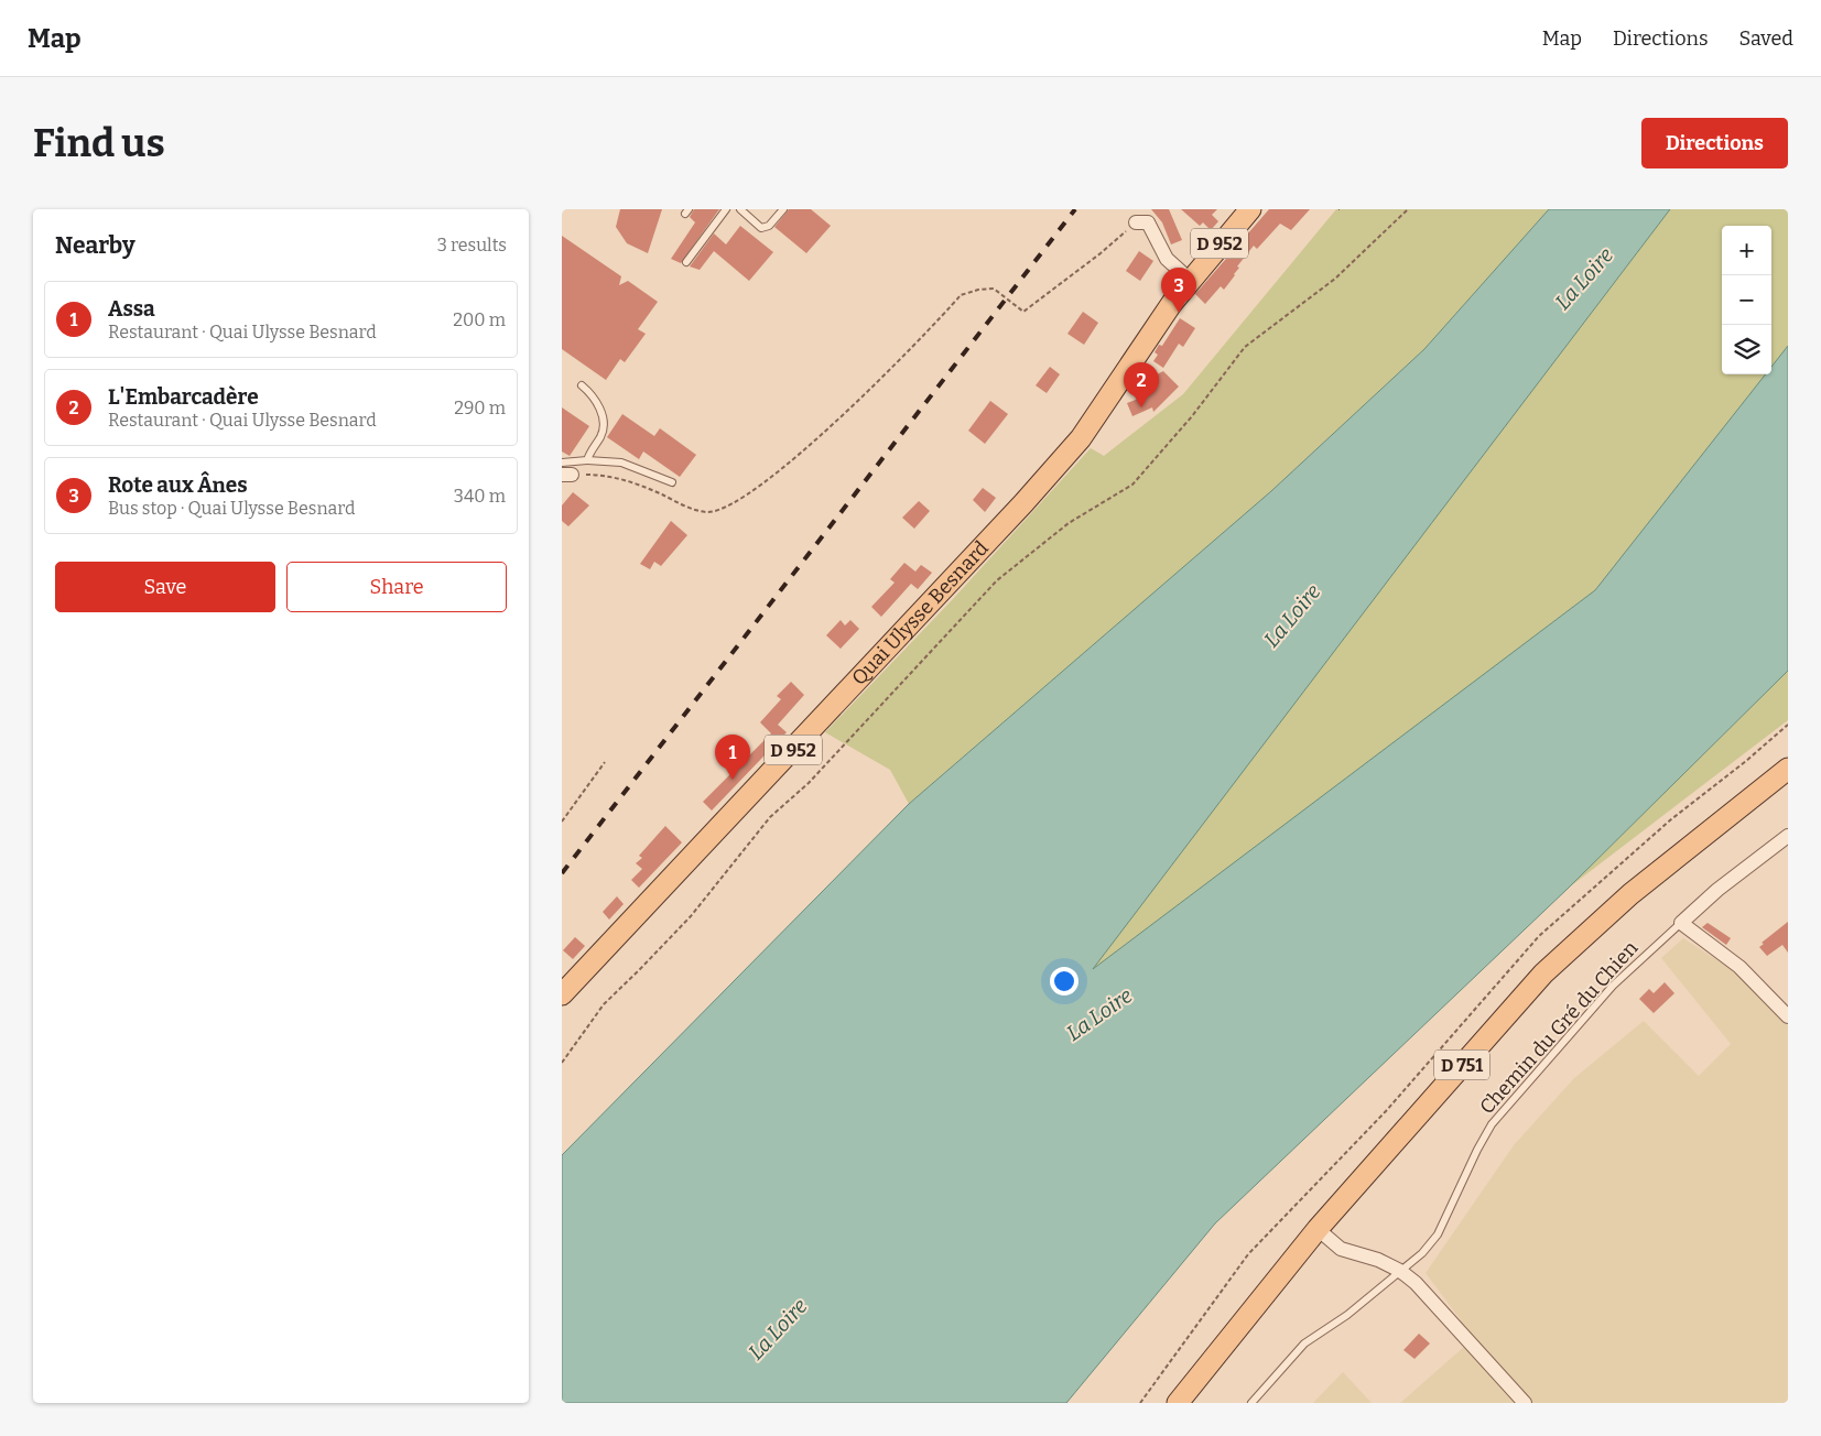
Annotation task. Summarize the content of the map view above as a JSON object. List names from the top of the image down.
{
  "streets": {
    "main road": ["D 952", "Quai Ulysse Besnard", "D 751"],
    "lane": ["Chemin du Gré du Chien"]
  },
  "water": ["La Loire"],
  "page": {
    "header": "Map",
    "nav": ["Map", "Directions", "Saved"],
    "buttons": [
      "Directions",
      ["Save", "Share"]
    ],
    "title": "Find us",
    "heading": ["Nearby", "3 results"],
    "map_buttons": ["+", "−"],
    "pins": ["3", "2", "1"],
    "list": [
      {
        "mark": "1",
        "name": "Assa",
        "note": "Restaurant · Quai Ulysse Besnard",
        "value": "200 m"
      },
      {
        "mark": "2",
        "name": "L'Embarcadère",
        "note": "Restaurant · Quai Ulysse Besnard",
        "value": "290 m"
      },
      {
        "mark": "3",
        "name": "Rote aux Ânes",
        "note": "Bus stop · Quai Ulysse Besnard",
        "value": "340 m"
      }
    ]
  }
}
